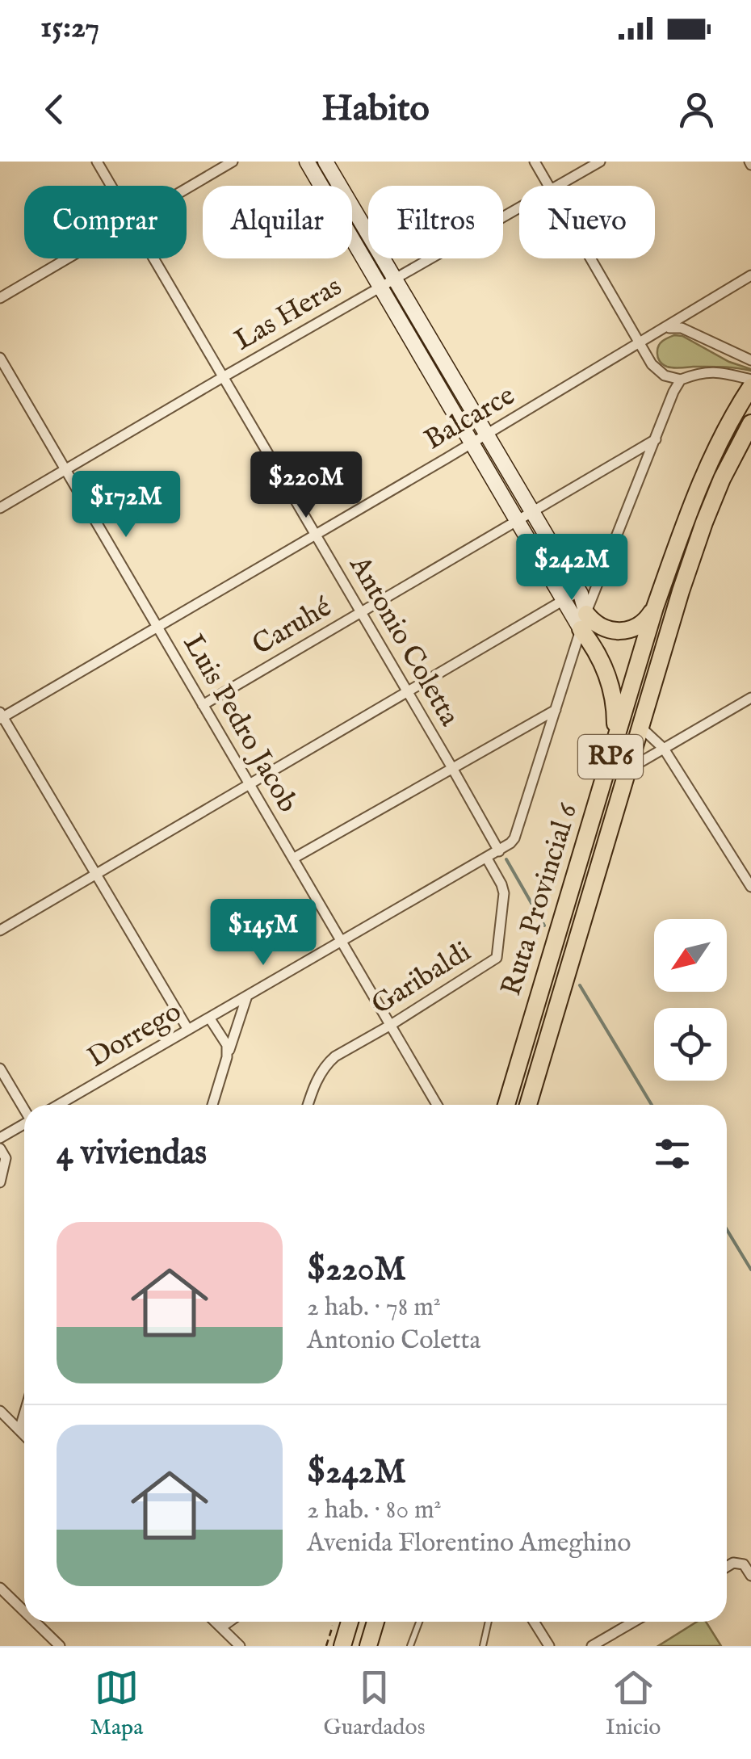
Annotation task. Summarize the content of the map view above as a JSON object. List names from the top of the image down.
{
  "streets": {
    "highway": ["RP6", "Ruta Provincial 6"],
    "street": [
      "Las Heras",
      "Balcarce",
      "Caruhé",
      "Antonio Coletta",
      "Luis Pedro Jacob",
      "Garibaldi",
      "Dorrego"
    ]
  },
  "crossings": [
    ["Las Heras", "Antonio Coletta"],
    ["Las Heras", "Luis Pedro Jacob"],
    ["Balcarce", "Antonio Coletta"],
    ["Balcarce", "Luis Pedro Jacob"],
    ["Caruhé", "Antonio Coletta"],
    ["Caruhé", "Luis Pedro Jacob"],
    ["Antonio Coletta", "Dorrego"],
    ["Luis Pedro Jacob", "Garibaldi"],
    ["Luis Pedro Jacob", "Dorrego"],
    ["Garibaldi", "Dorrego"]
  ],
  "north": "bottom left",
  "page": {
    "status": "15:27",
    "header": "Habito",
    "chip": [
      "Comprar",
      "Alquilar",
      "Filtros",
      "Nuevo"
    ],
    "price": [
      "$220M",
      "$172M",
      "$242M",
      "$145M"
    ],
    "heading": "4 viviendas",
    "list": [
      {
        "name": "$220M",
        "note": "2 hab. · 78 m² · Antonio Coletta"
      },
      {
        "name": "$242M",
        "note": "2 hab. · 80 m² · Avenida Florentino Ameghino"
      }
    ],
    "tabs": ["Mapa", "Guardados", "Inicio"]
  }
}
